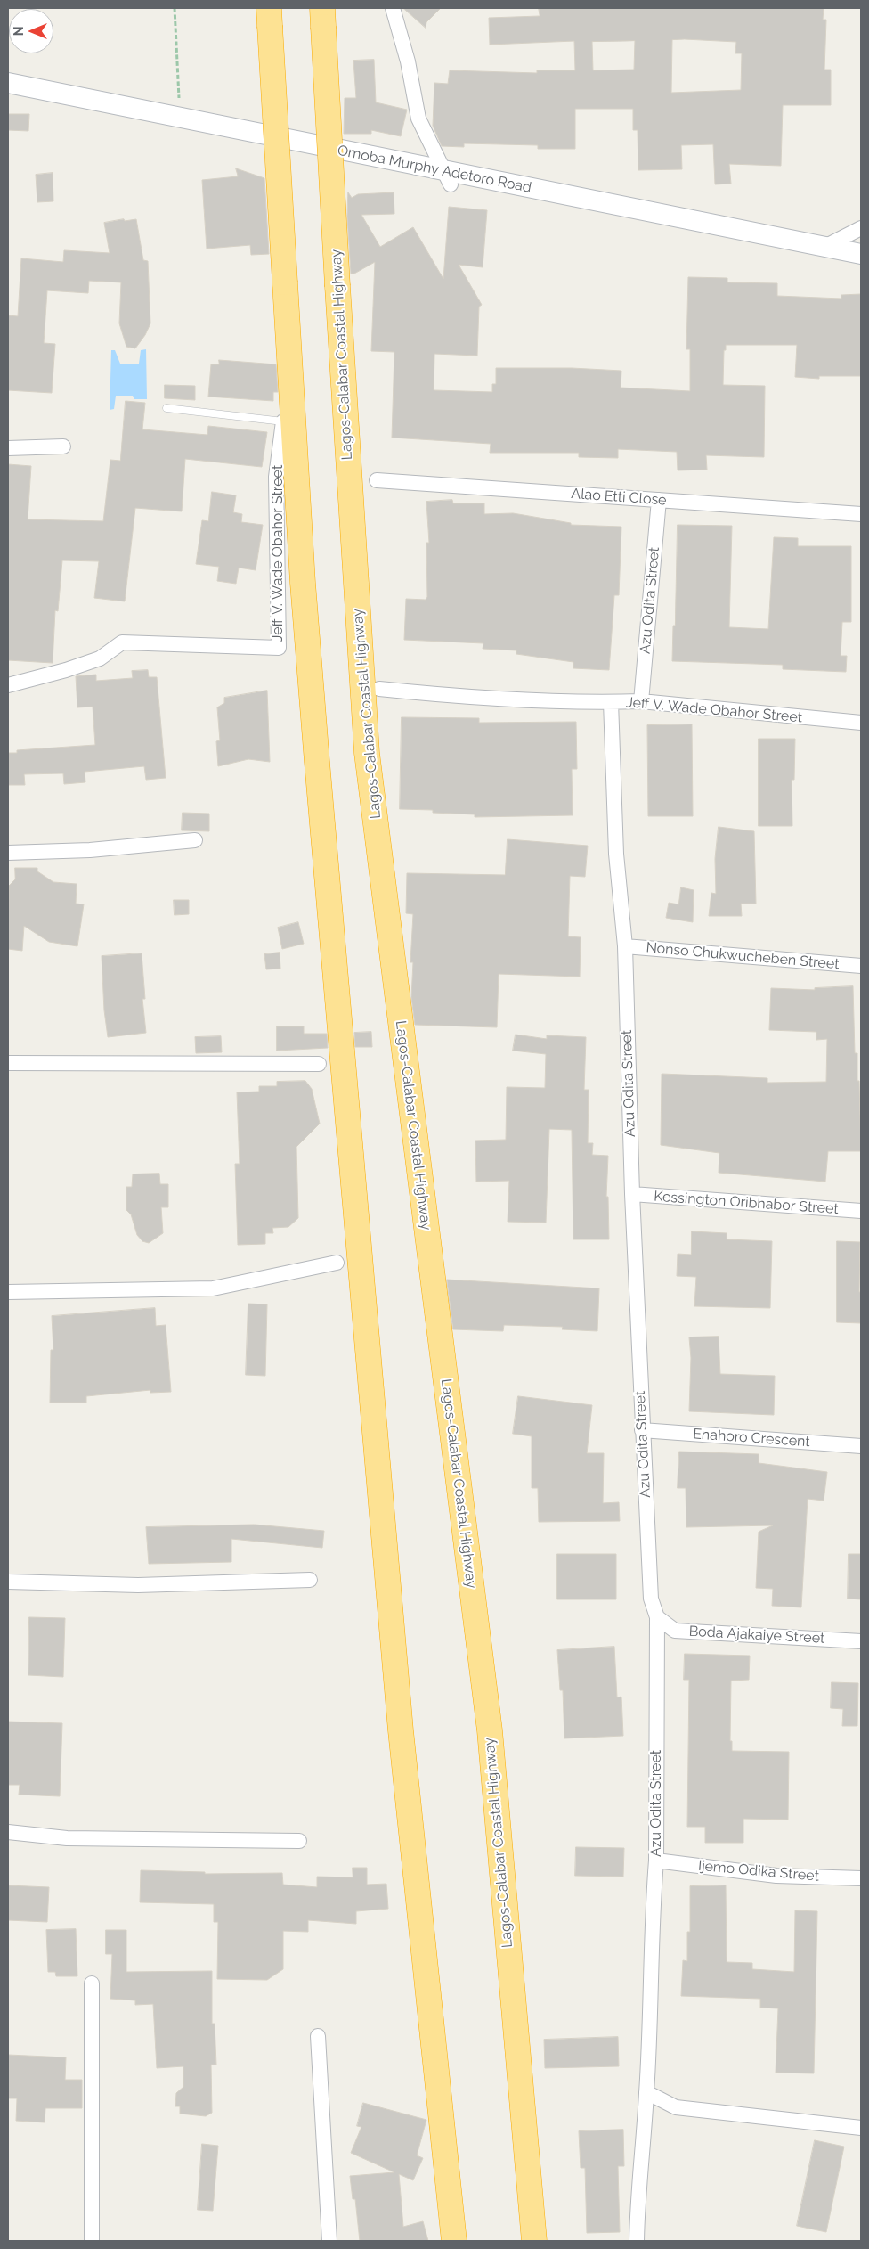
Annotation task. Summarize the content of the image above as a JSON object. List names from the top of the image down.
{
  "streets": {
    "highway": ["Lagos-Calabar Coastal Highway"],
    "street": [
      "Omoba Murphy Adetoro Road",
      "Alao Etti Close",
      "Jeff V. Wade Obahor Street",
      "Azu Odita Street",
      "Nonso Chukwucheben Street",
      "Kessington Oribhabor Street",
      "Enahoro Crescent",
      "Boda Ajakaiye Street",
      "Ijemo Odika Street"
    ]
  },
  "crossings": [
    ["Alao Etti Close", "Azu Odita Street"],
    ["Jeff V. Wade Obahor Street", "Azu Odita Street"],
    ["Azu Odita Street", "Nonso Chukwucheben Street"],
    ["Azu Odita Street", "Kessington Oribhabor Street"],
    ["Azu Odita Street", "Enahoro Crescent"],
    ["Azu Odita Street", "Boda Ajakaiye Street"],
    ["Azu Odita Street", "Ijemo Odika Street"]
  ],
  "north": "left"
}
